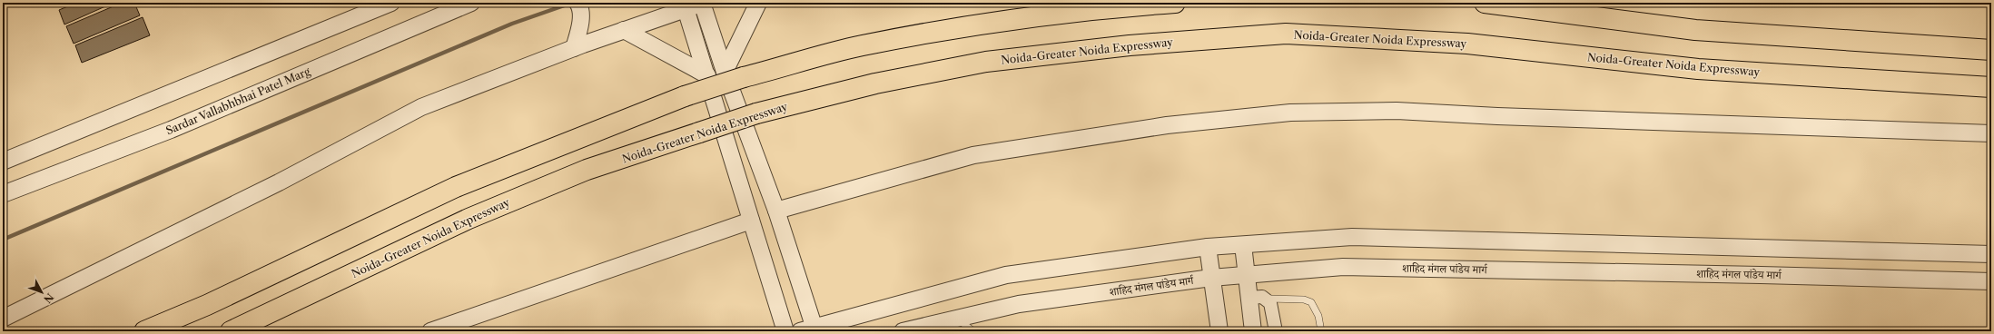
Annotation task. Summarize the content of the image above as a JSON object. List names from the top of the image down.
{
  "streets": {
    "highway": ["Noida-Greater Noida Expressway"],
    "street": ["Sardar Vallabhbhai Patel Marg", "शाहिद मंगल पांडेय मार्ग"]
  },
  "north": "bottom right"
}
